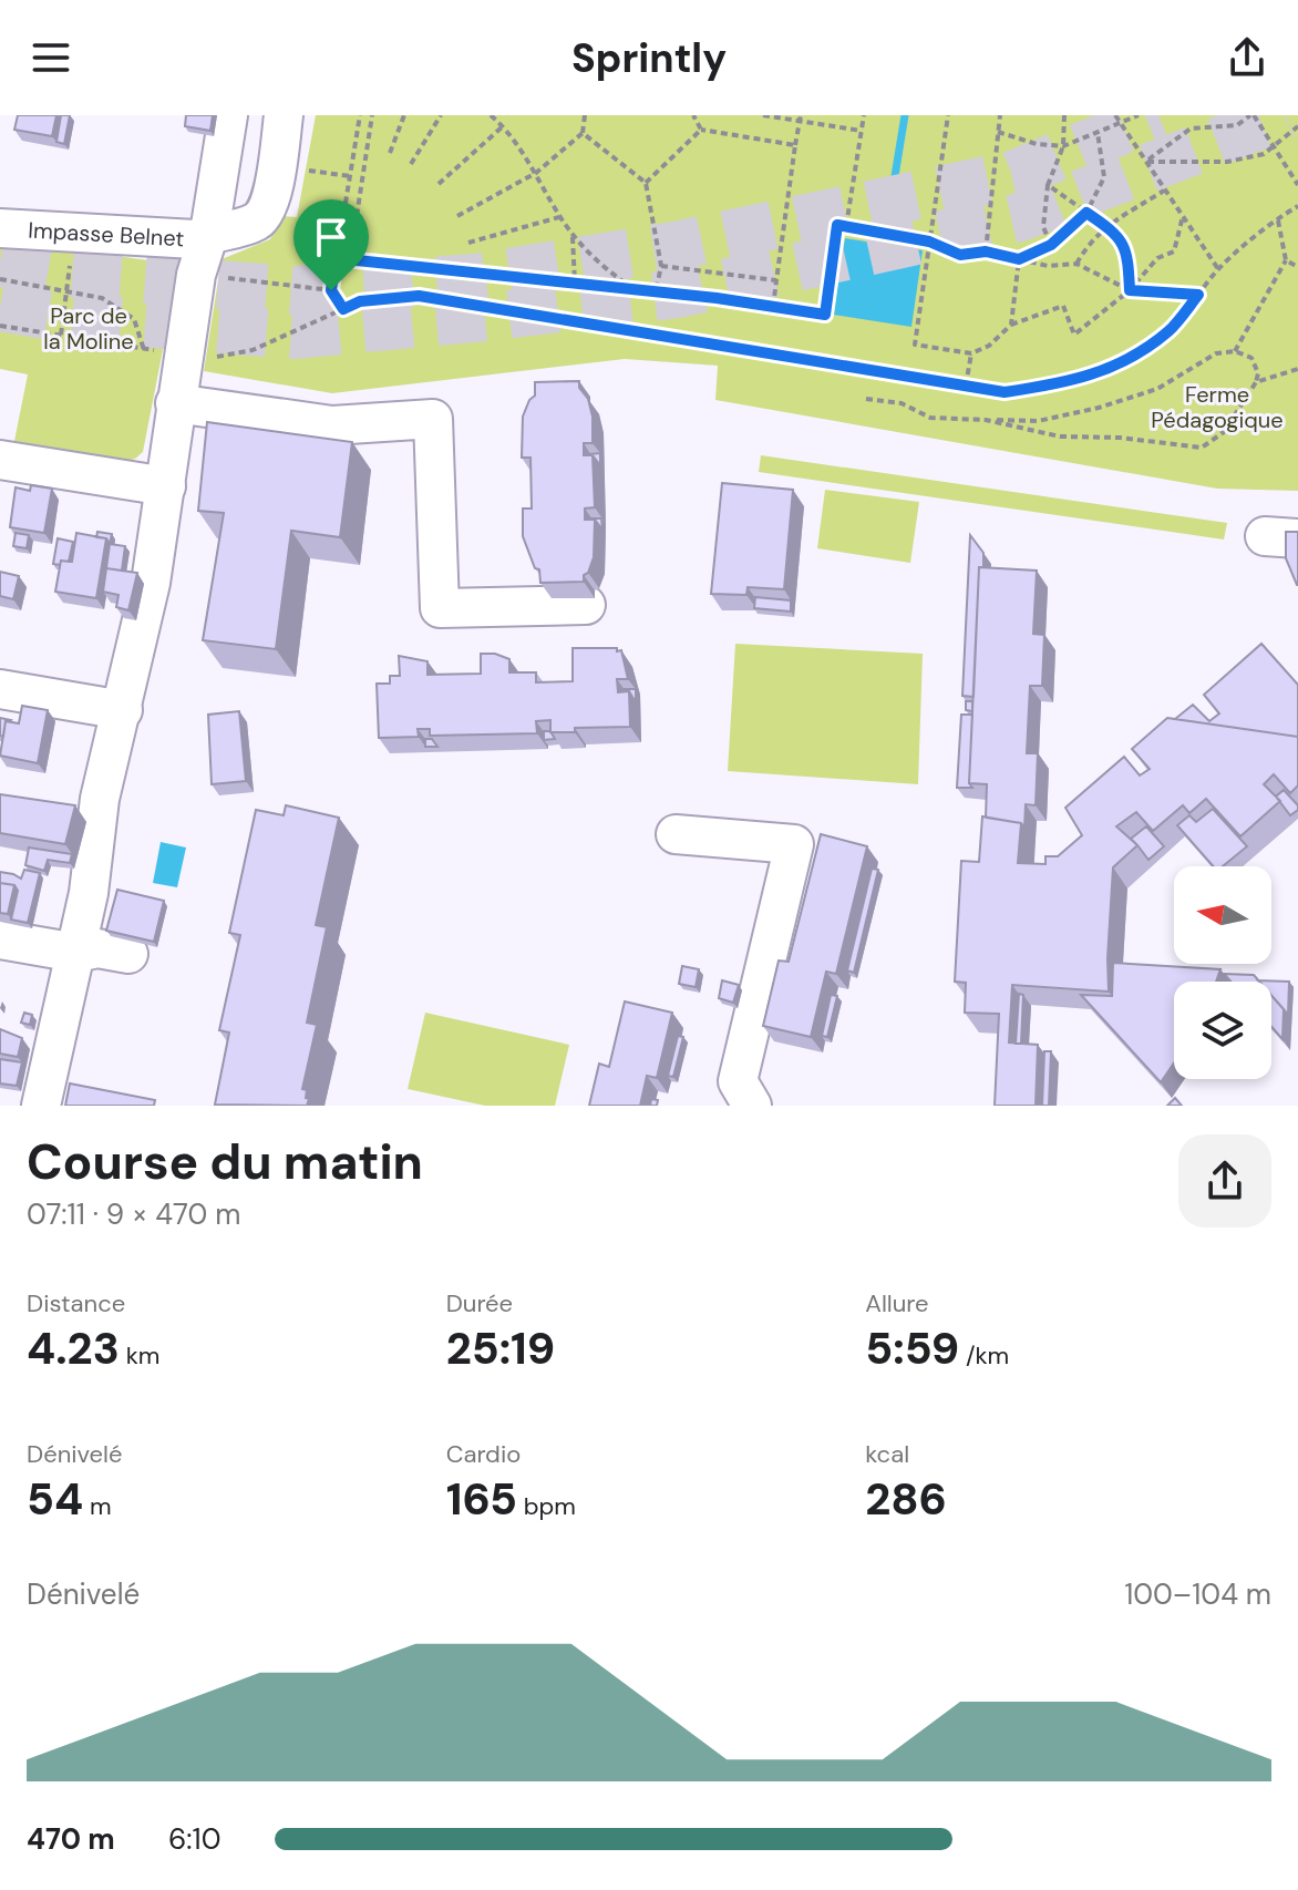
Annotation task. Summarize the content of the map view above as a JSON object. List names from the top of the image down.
{
  "streets": {
    "street": ["Impasse Belnet"]
  },
  "parks": ["Parc de la Moline", "Ferme Pédagogique"],
  "north": "left",
  "page": {
    "header": "Sprintly",
    "heading": ["Course du matin", "07:11 · 9 × 470 m"],
    "stats": [
      ["Distance", "4.23 km"],
      ["Durée", "25:19"],
      ["Allure", "5:59 /km"],
      ["Dénivelé", "54 m"],
      ["Cardio", "165 bpm"],
      ["kcal", "286"]
    ],
    "chart": ["Dénivelé", "100–104 m"],
    "list": [
      {
        "name": "470 m",
        "note": "6:10"
      }
    ]
  }
}
